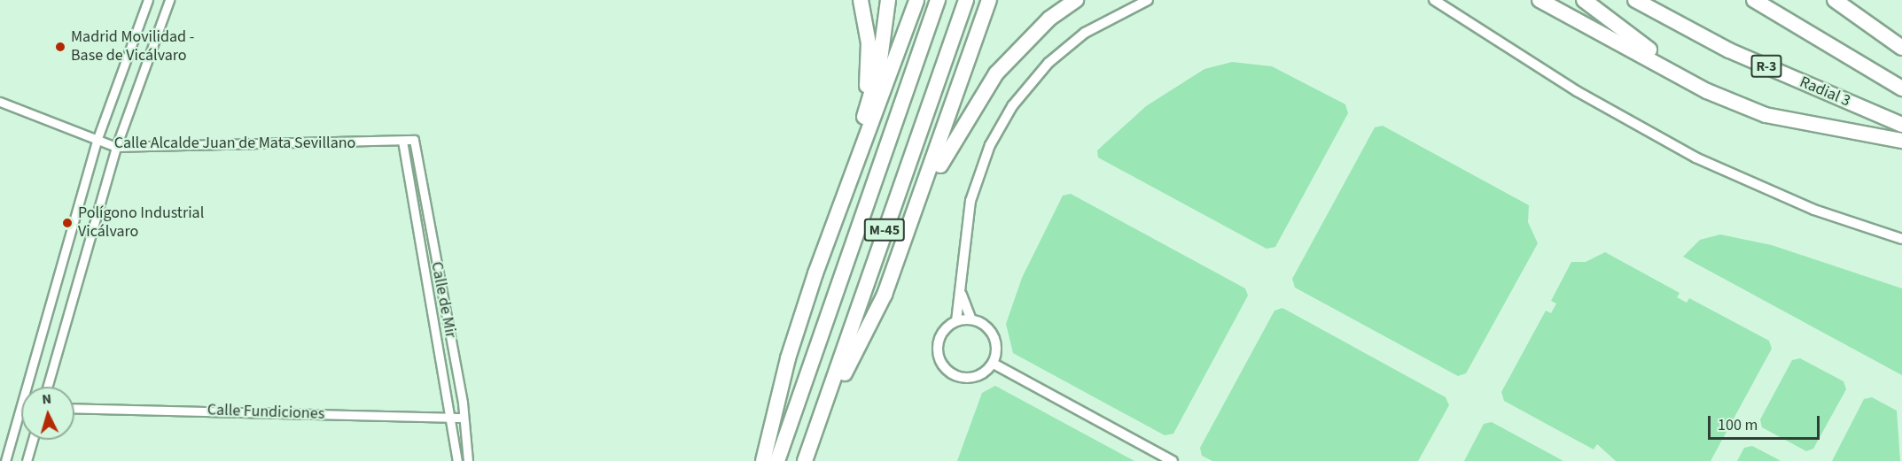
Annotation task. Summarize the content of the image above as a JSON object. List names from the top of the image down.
{
  "streets": {
    "highway": ["R-3", "Radial 3", "M-45"],
    "street": ["Calle Alcalde Juan de Mata Sevillano", "Calle de Mir", "Calle Fundiciones"]
  },
  "crossings": [
    ["Calle Alcalde Juan de Mata Sevillano", "Calle de Mir"],
    ["Calle de Mir", "Calle Fundiciones"]
  ],
  "places": ["Madrid Movilidad - Base de Vicálvaro", "Polígono Industrial Vicálvaro"],
  "scale_bar": "100 m",
  "north": "top"
}
